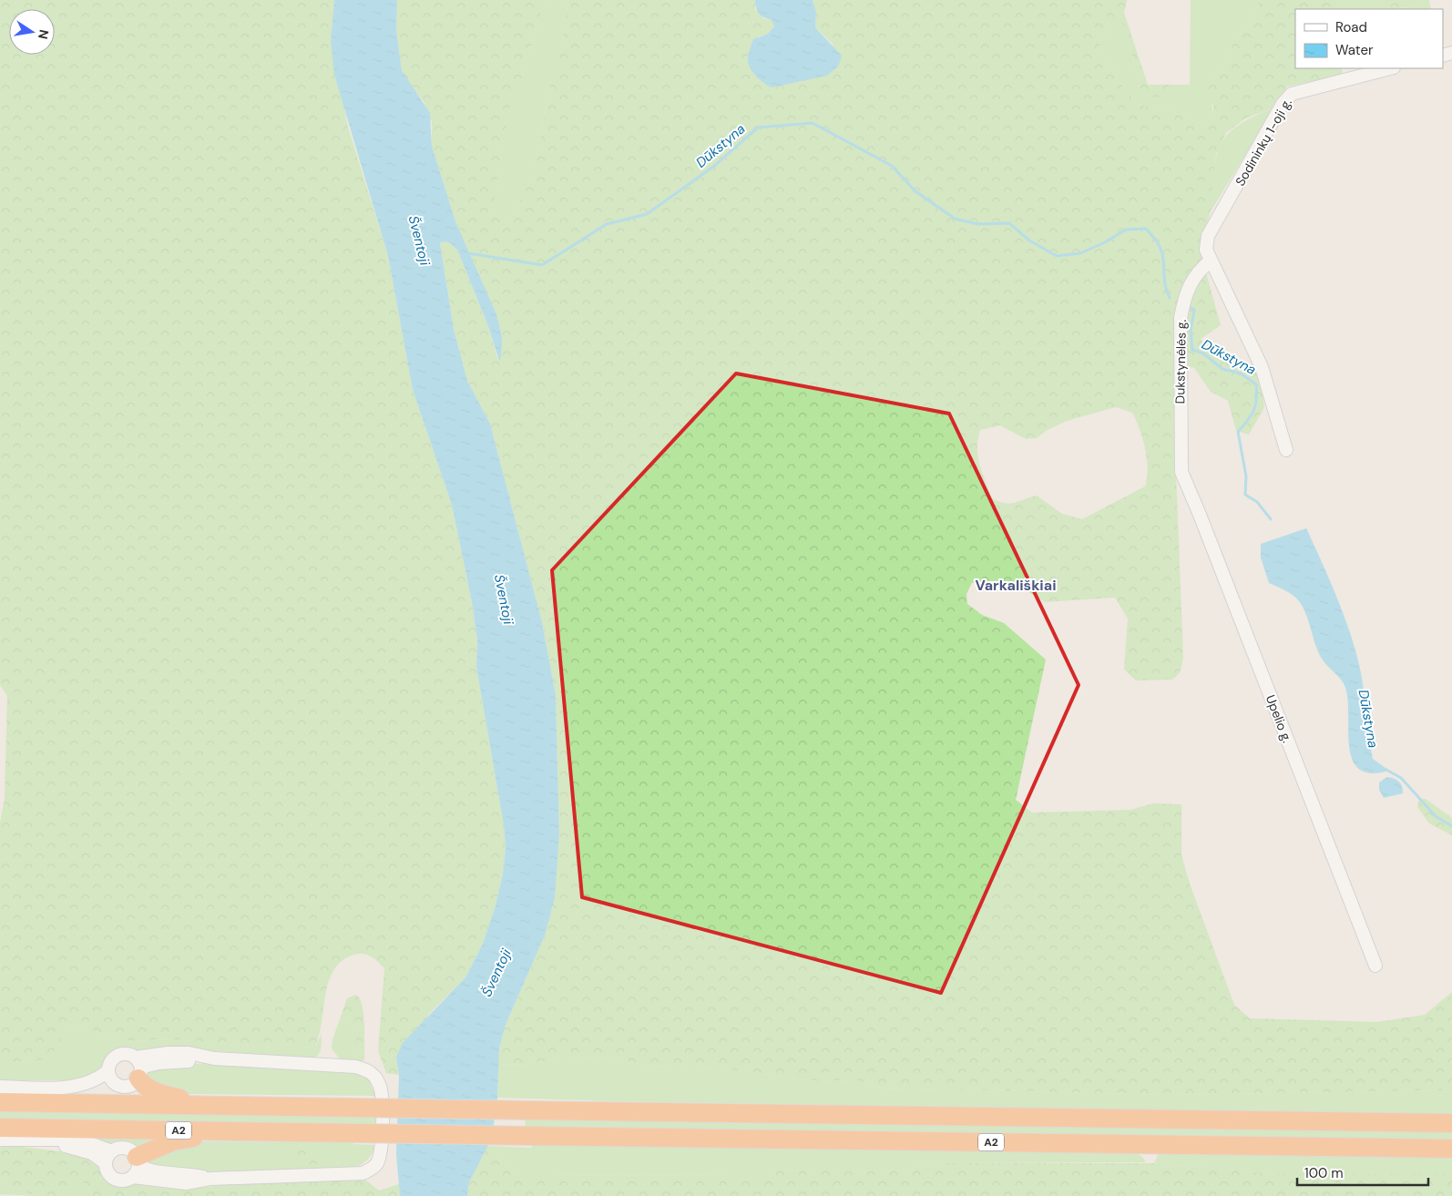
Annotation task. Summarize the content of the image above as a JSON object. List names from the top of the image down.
{
  "streets": {
    "highway": ["A2"],
    "street": ["Sodininkų 1-oji g.", "Dukstynėlės g.", "Upelio g."]
  },
  "crossings": [
    ["Sodininkų 1-oji g.", "Dukstynėlės g."],
    ["Dukstynėlės g.", "Upelio g."]
  ],
  "districts": ["Varkališkiai"],
  "water": ["Dūkstyna", "Šventoji"],
  "legend": ["Road", "Water"],
  "scale_bar": "100 m",
  "north": "right"
}
